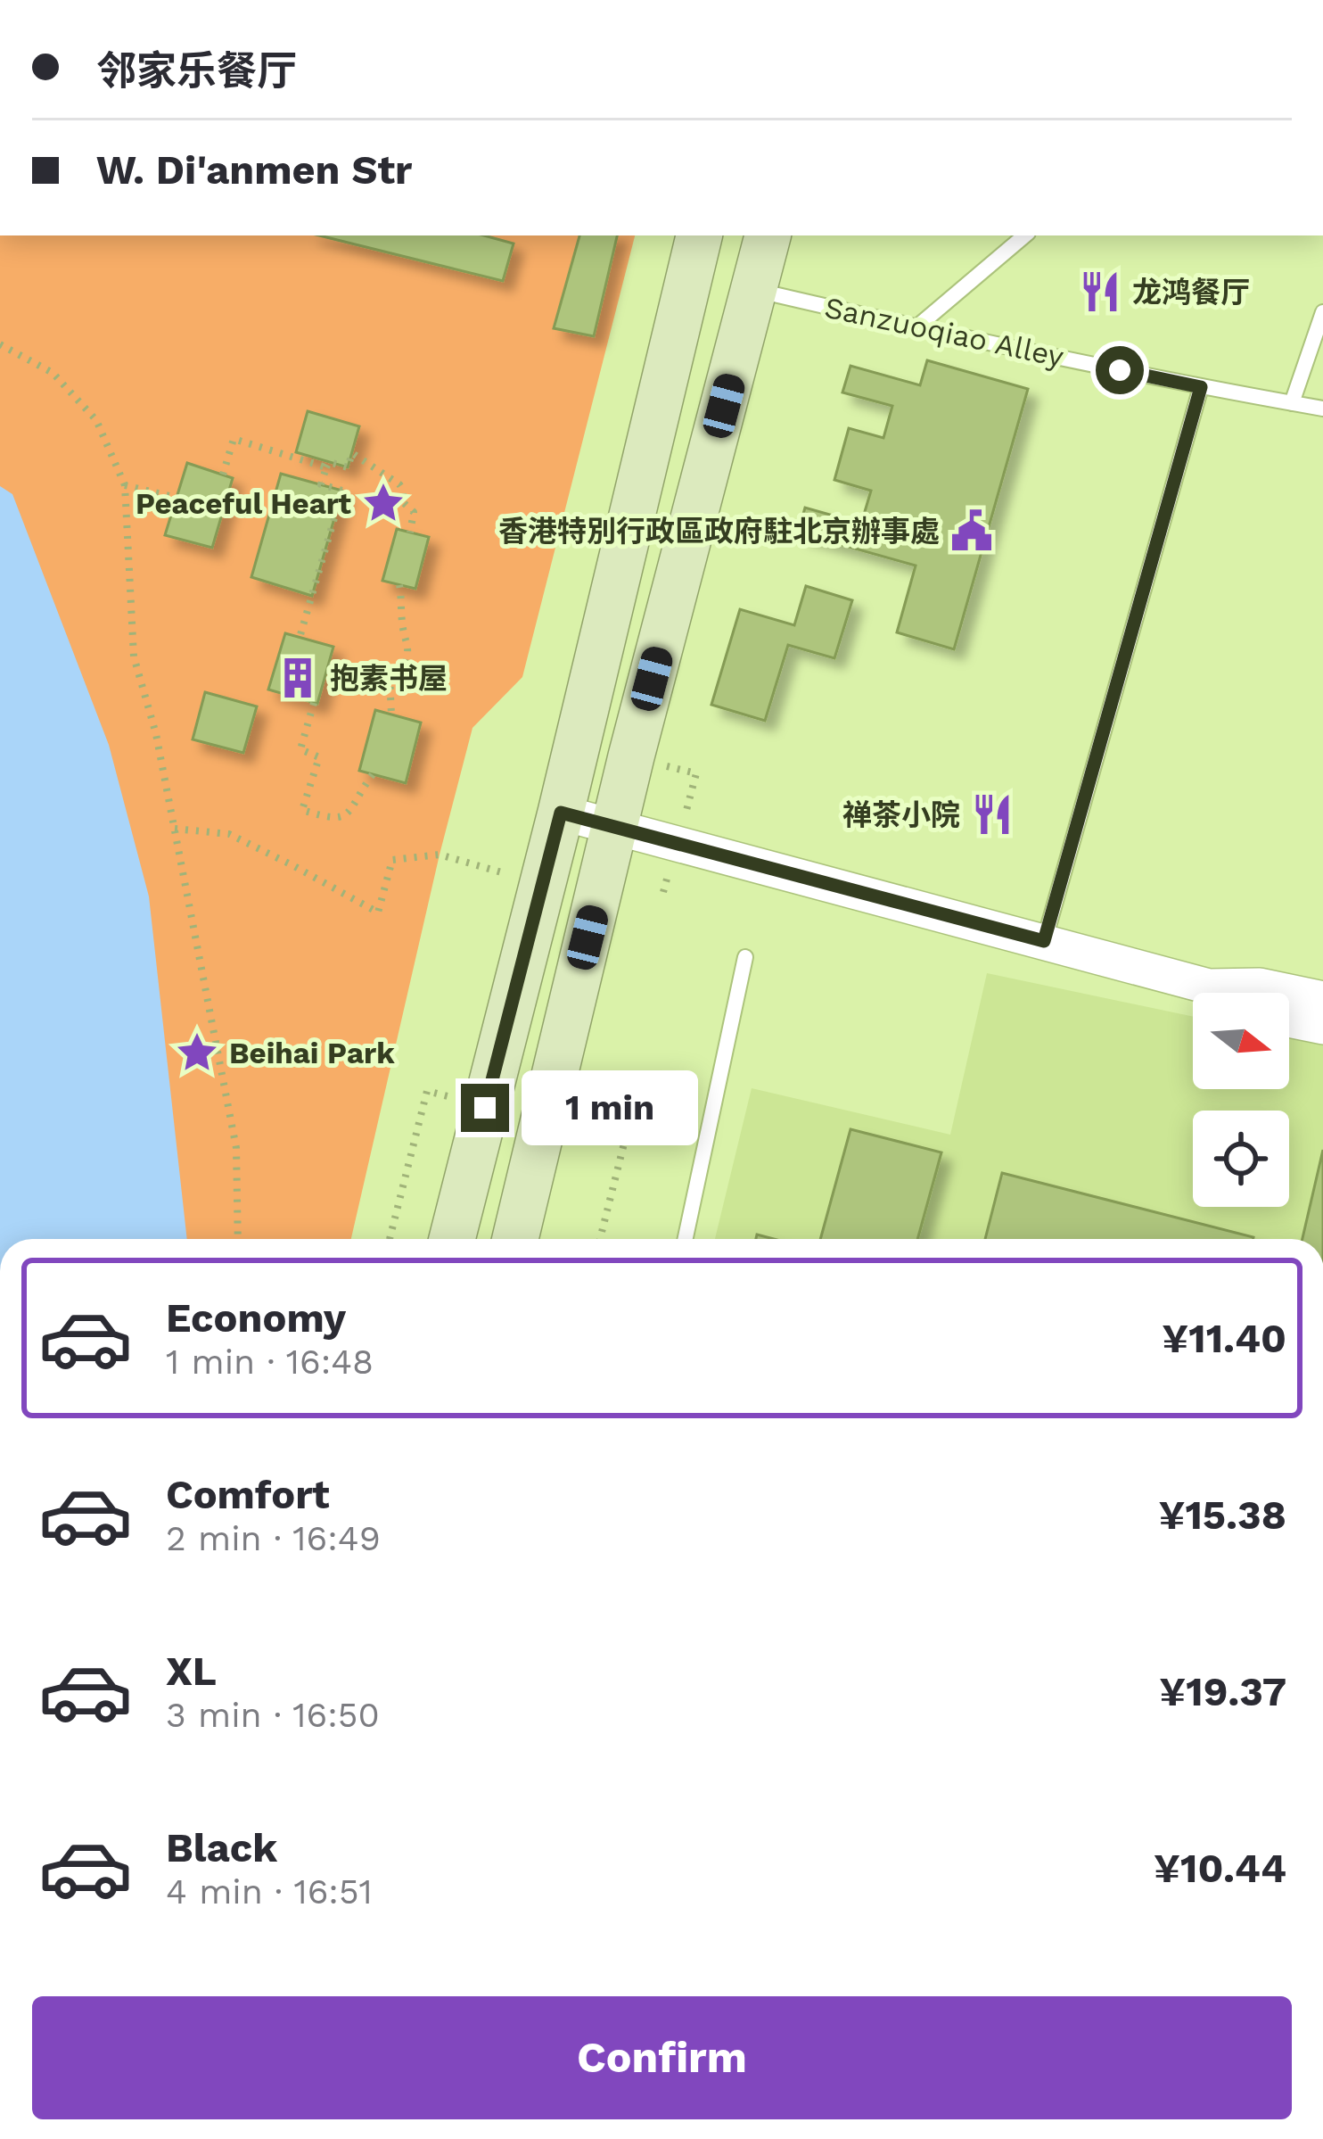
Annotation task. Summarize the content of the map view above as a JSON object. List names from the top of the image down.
{
  "streets": {
    "lane": ["Sanzuoqiao Alley"]
  },
  "places": {
    "restaurant": ["龙鸿餐厅", "禅茶小院"],
    "place": ["Peaceful Heart", "Beihai Park"],
    "public building": ["香港特別行政區政府駐北京辦事處"],
    "building": ["抱素书屋"]
  },
  "north": "right",
  "page": {
    "banner": ["邻家乐餐厅", "W. Di'anmen Str"],
    "bubble": "1 min",
    "list": [
      {
        "name": "Economy",
        "note": "1 min · 16:48",
        "value": "¥11.40"
      },
      {
        "name": "Comfort",
        "note": "2 min · 16:49",
        "value": "¥15.38"
      },
      {
        "name": "XL",
        "note": "3 min · 16:50",
        "value": "¥19.37"
      },
      {
        "name": "Black",
        "note": "4 min · 16:51",
        "value": "¥10.44"
      }
    ],
    "buttons": "Confirm"
  }
}
